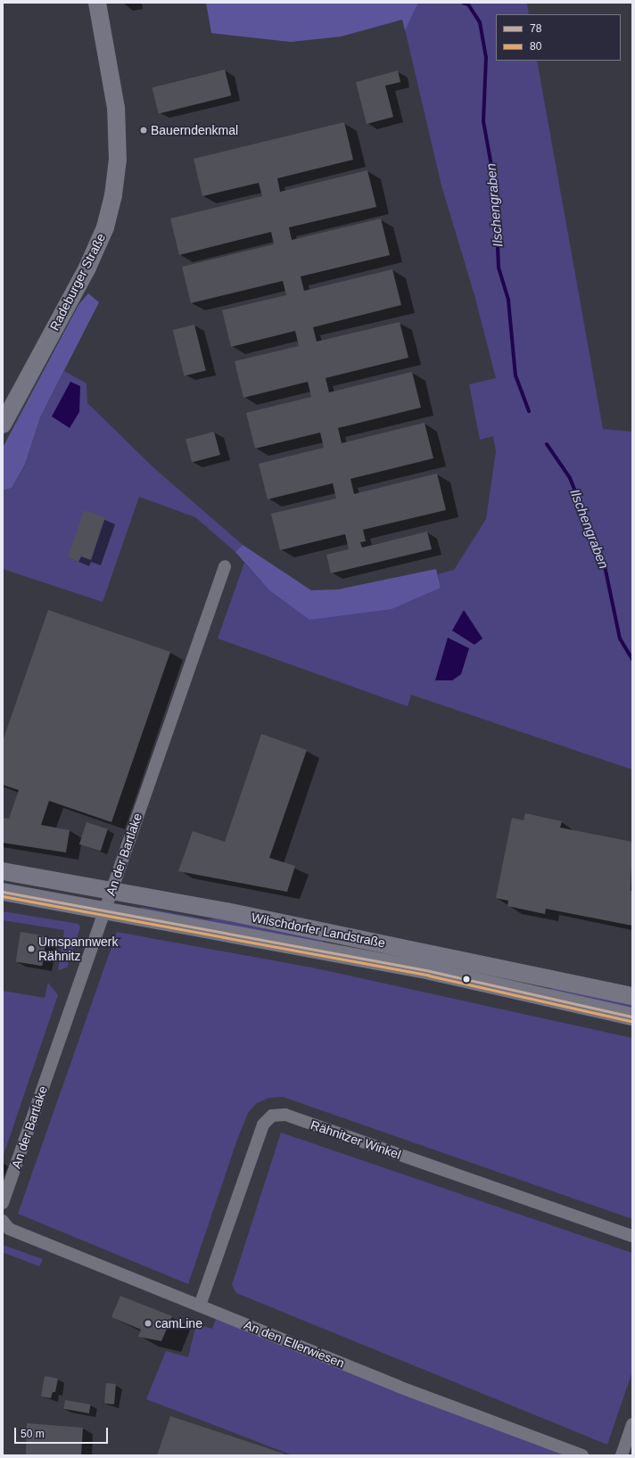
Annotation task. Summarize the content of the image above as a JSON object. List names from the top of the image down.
{
  "streets": {
    "main road": ["Radeburger Straße", "Wilschdorfer Landstraße"],
    "street": ["An der Bartlake", "Rähnitzer Winkel", "An den Ellerwiesen"]
  },
  "crossings": [
    ["An der Bartlake", "Wilschdorfer Landstraße"],
    ["Rähnitzer Winkel", "An den Ellerwiesen"]
  ],
  "water": ["Ilschengraben"],
  "places": ["Bauerndenkmal", "Umspannwerk Rähnitz", "camLine"],
  "lines": ["transit line 78", "transit line 80"],
  "legend": ["78", "80"],
  "scale_bar": "50 m"
}
